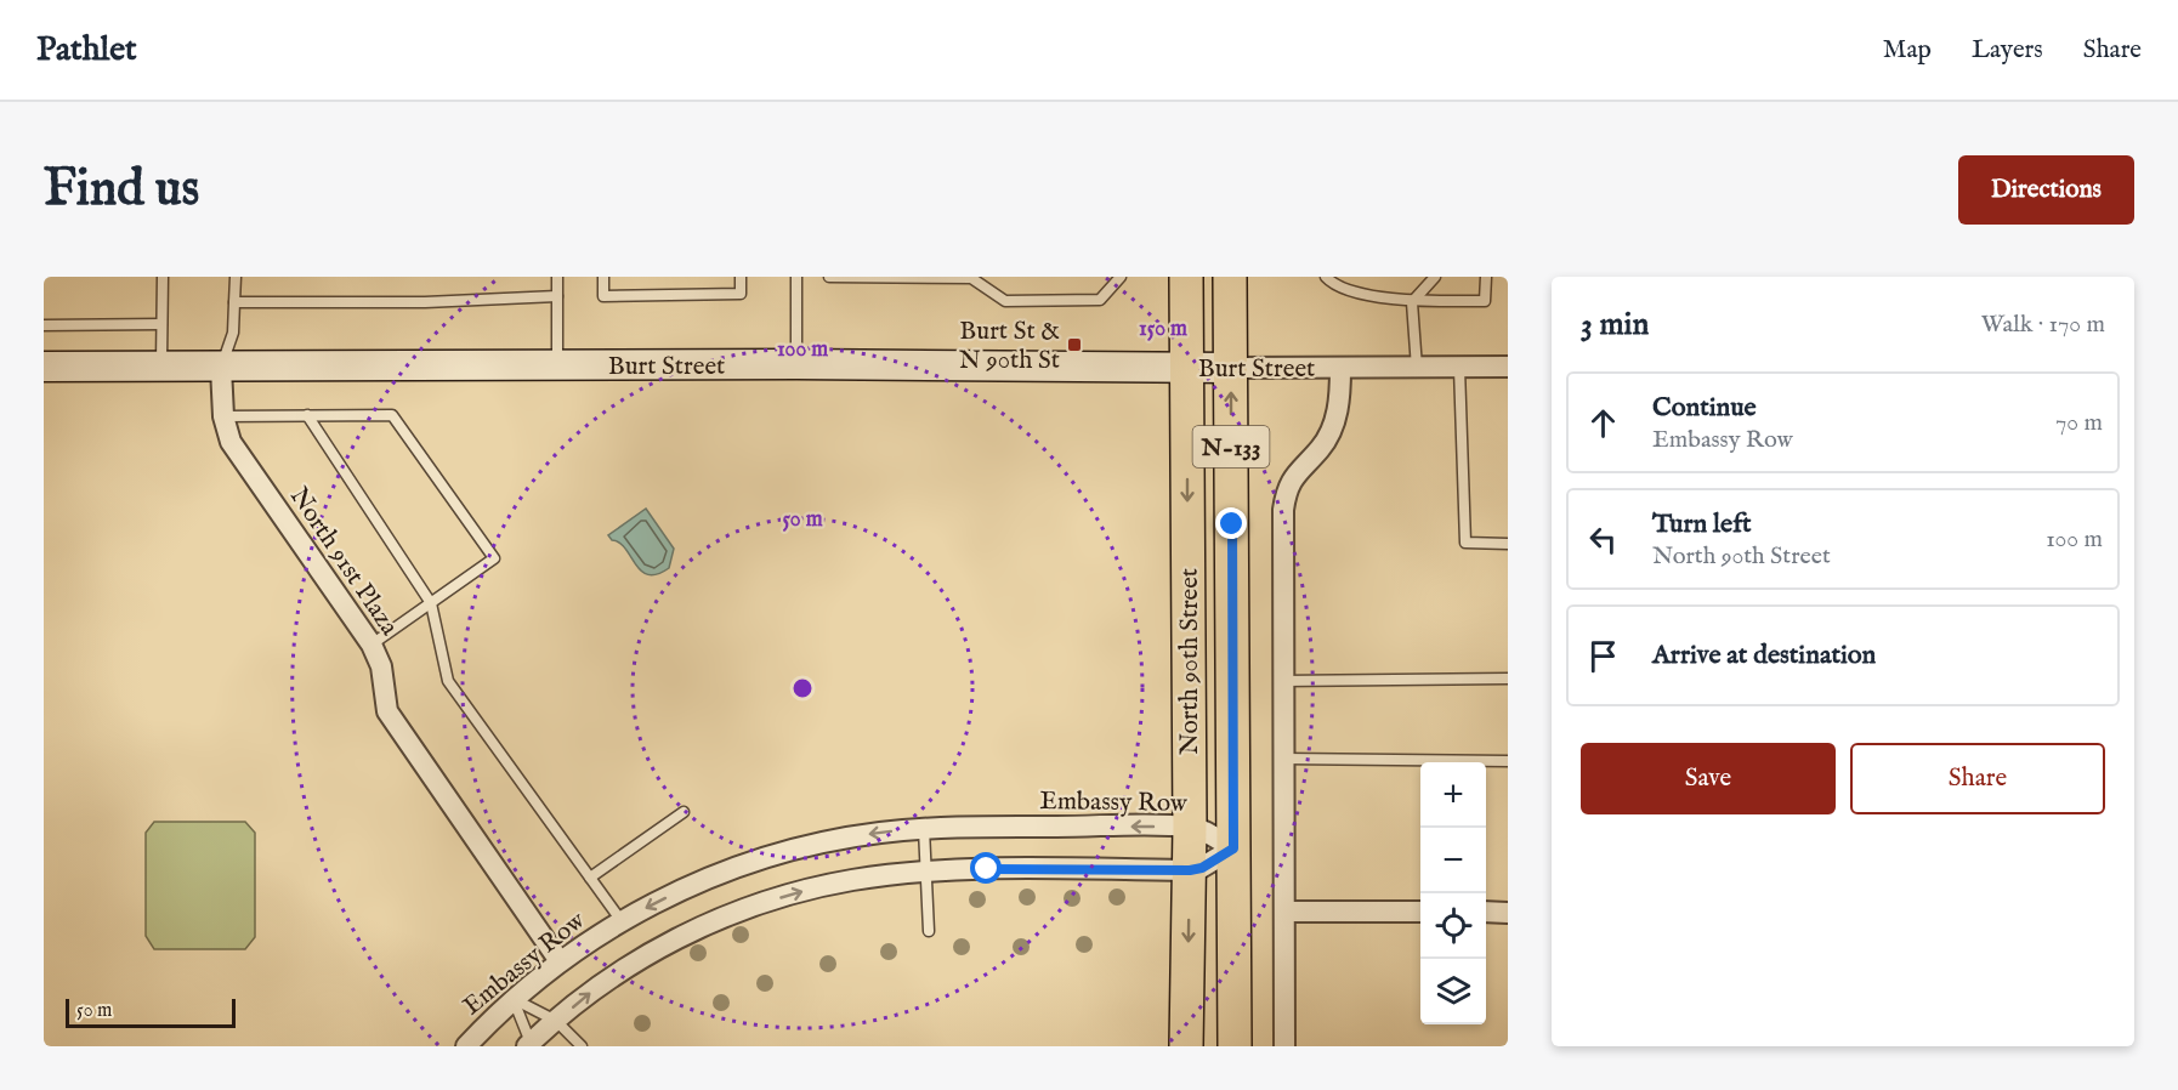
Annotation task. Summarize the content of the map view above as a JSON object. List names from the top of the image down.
{
  "streets": {
    "main road": ["N-133", "North 90th Street"],
    "street": ["Burt Street", "North 91st Plaza", "Embassy Row"]
  },
  "crossings": [
    ["Burt Street", "North 91st Plaza"],
    ["Burt Street", "North 90th Street"],
    ["North 91st Plaza", "Embassy Row"],
    ["North 90th Street", "Embassy Row"]
  ],
  "places": {
    "transit": ["Burt St & N 90th St"]
  },
  "scale_bar": "50 m",
  "page": {
    "header": "Pathlet",
    "nav": ["Map", "Layers", "Share"],
    "buttons": [
      "Directions",
      ["Save", "Share"]
    ],
    "title": "Find us",
    "heading": ["3 min", "Walk · 170 m"],
    "list": [
      ["Continue", "Embassy Row", "70 m"],
      ["Turn left", "North 90th Street", "100 m"],
      "Arrive at destination"
    ],
    "map_buttons": ["+", "−"],
    "scale": "50 m"
  },
  "rings": ["150 m", "100 m", "50 m"]
}
